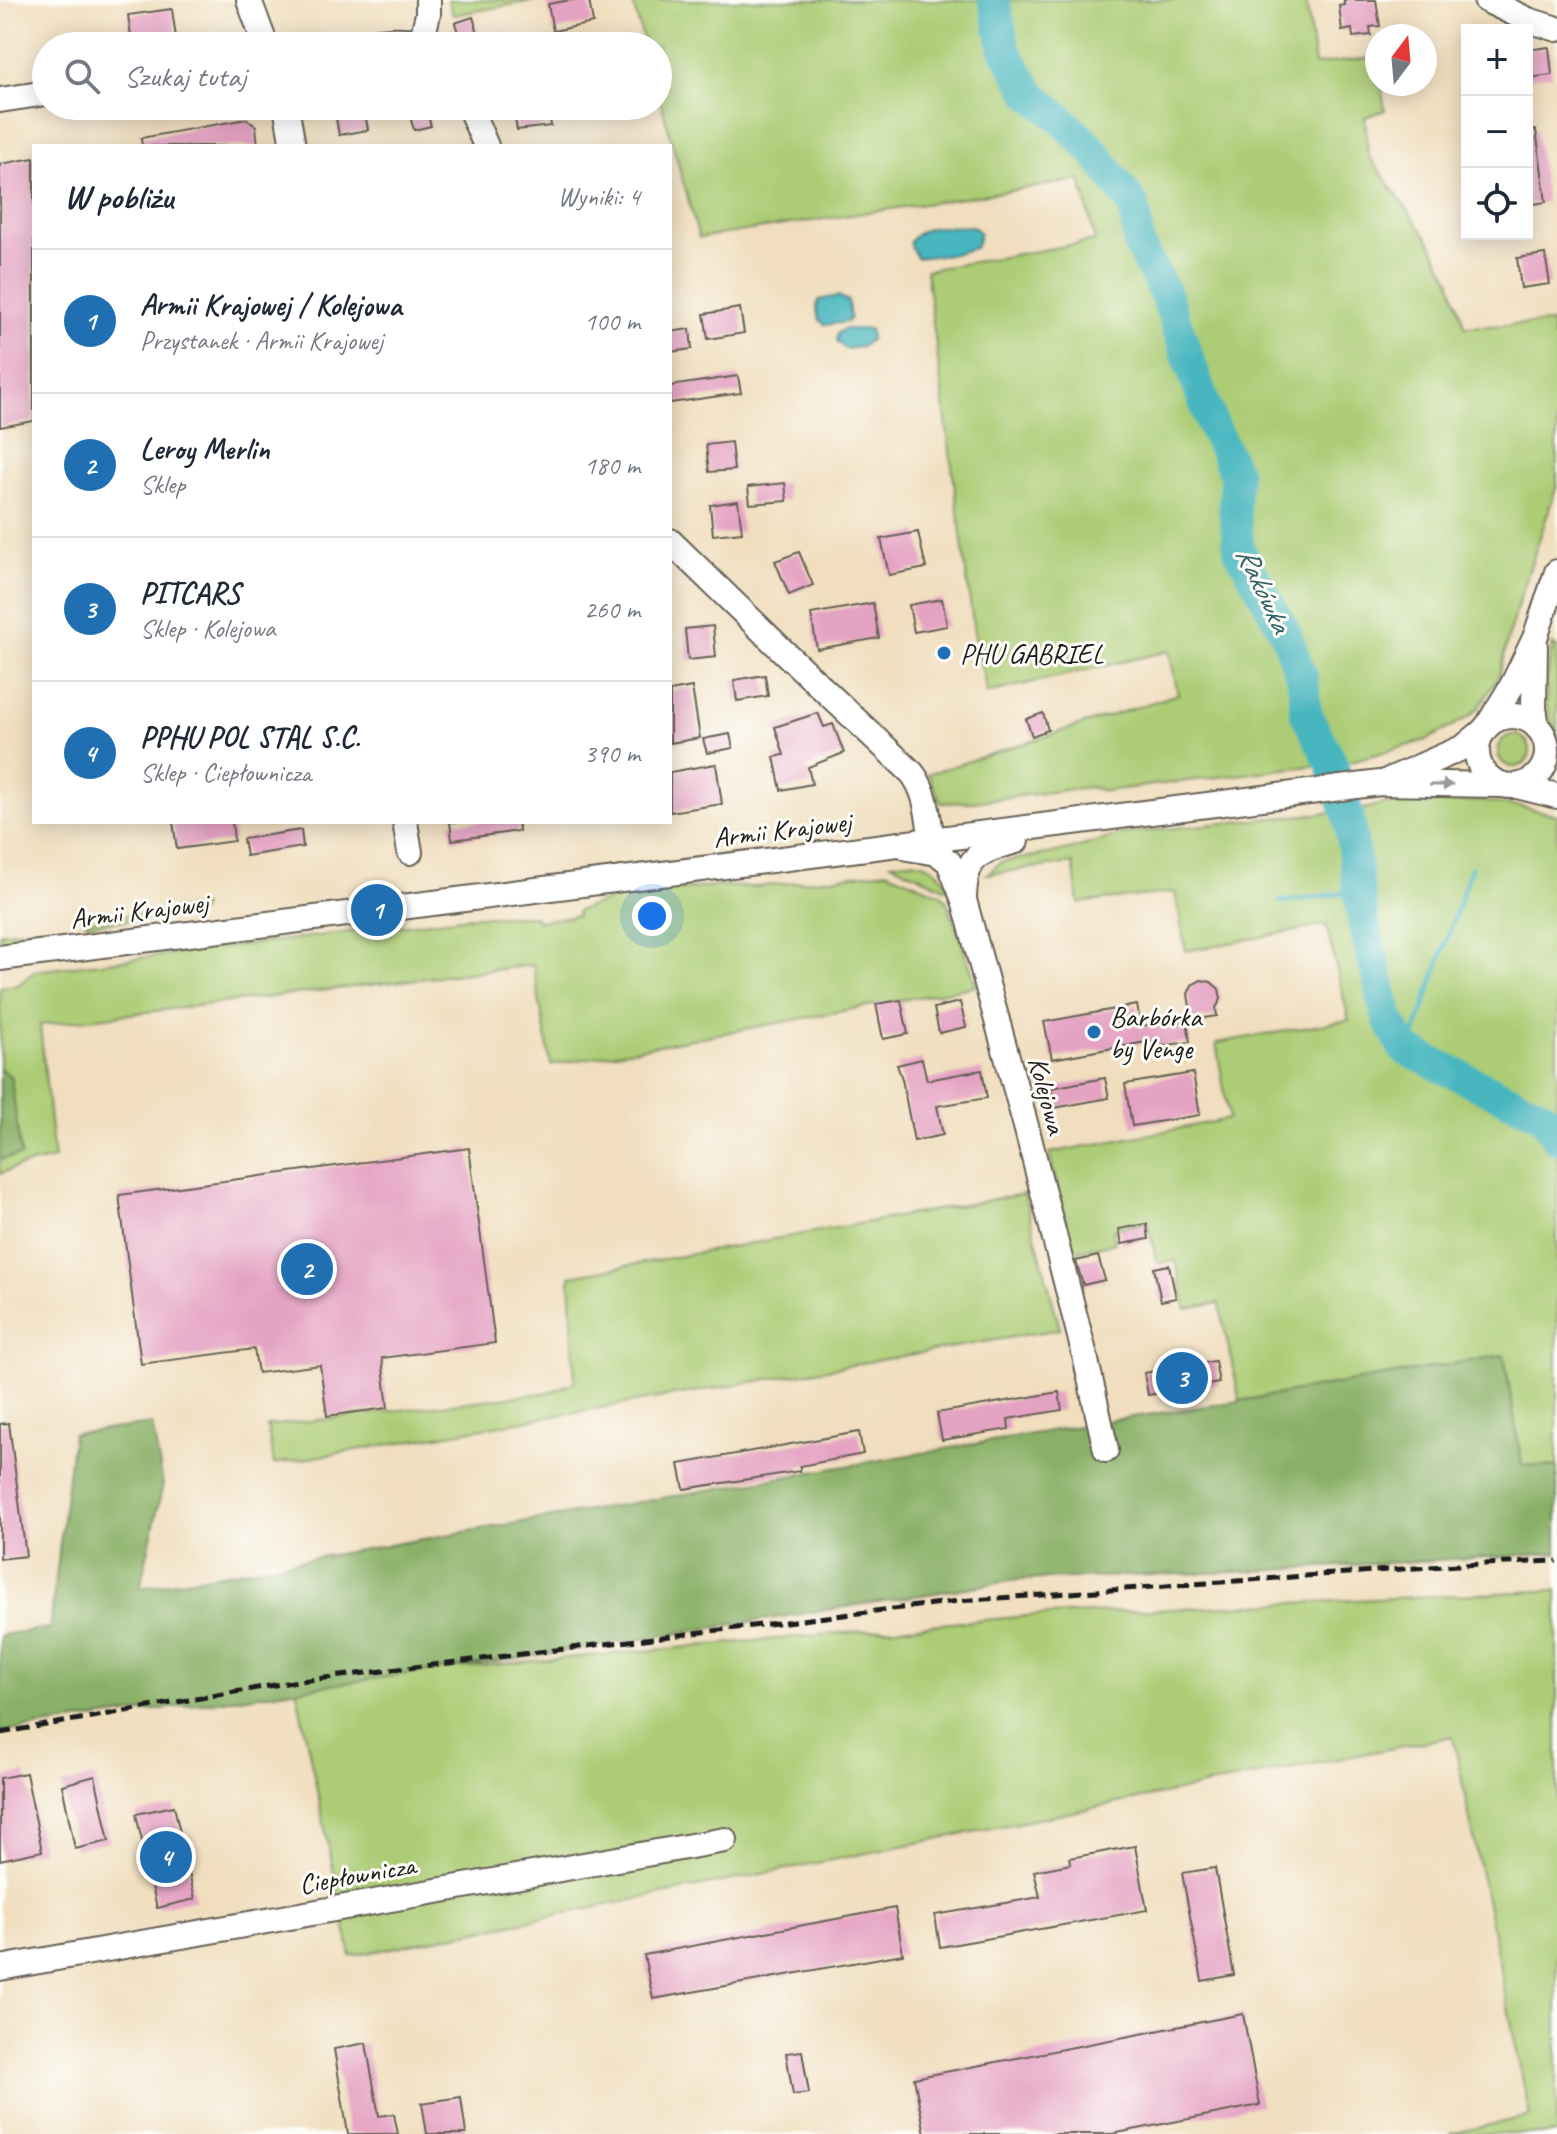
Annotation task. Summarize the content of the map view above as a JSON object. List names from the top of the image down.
{
  "streets": {
    "street": ["Armii Krajowej", "Kolejowa", "Ciepłownicza"]
  },
  "crossings": [
    ["Armii Krajowej", "Kolejowa"]
  ],
  "water": ["Rakówka"],
  "places": ["PHU GABRIEL", "Barbórka by Venge"],
  "north": "top",
  "page": {
    "map_buttons": ["+", "−"],
    "search": "Szukaj tutaj",
    "heading": ["W pobliżu", "Wyniki: 4"],
    "list": [
      {
        "mark": "1",
        "name": "Armii Krajowej / Kolejowa",
        "note": "Przystanek · Armii Krajowej",
        "value": "100 m"
      },
      {
        "mark": "2",
        "name": "Leroy Merlin",
        "note": "Sklep",
        "value": "180 m"
      },
      {
        "mark": "3",
        "name": "PITCARS",
        "note": "Sklep · Kolejowa",
        "value": "260 m"
      },
      {
        "mark": "4",
        "name": "PPHU POL STAL S.C.",
        "note": "Sklep · Ciepłownicza",
        "value": "390 m"
      }
    ],
    "pins": [
      "1",
      "2",
      "3",
      "4"
    ]
  }
}
